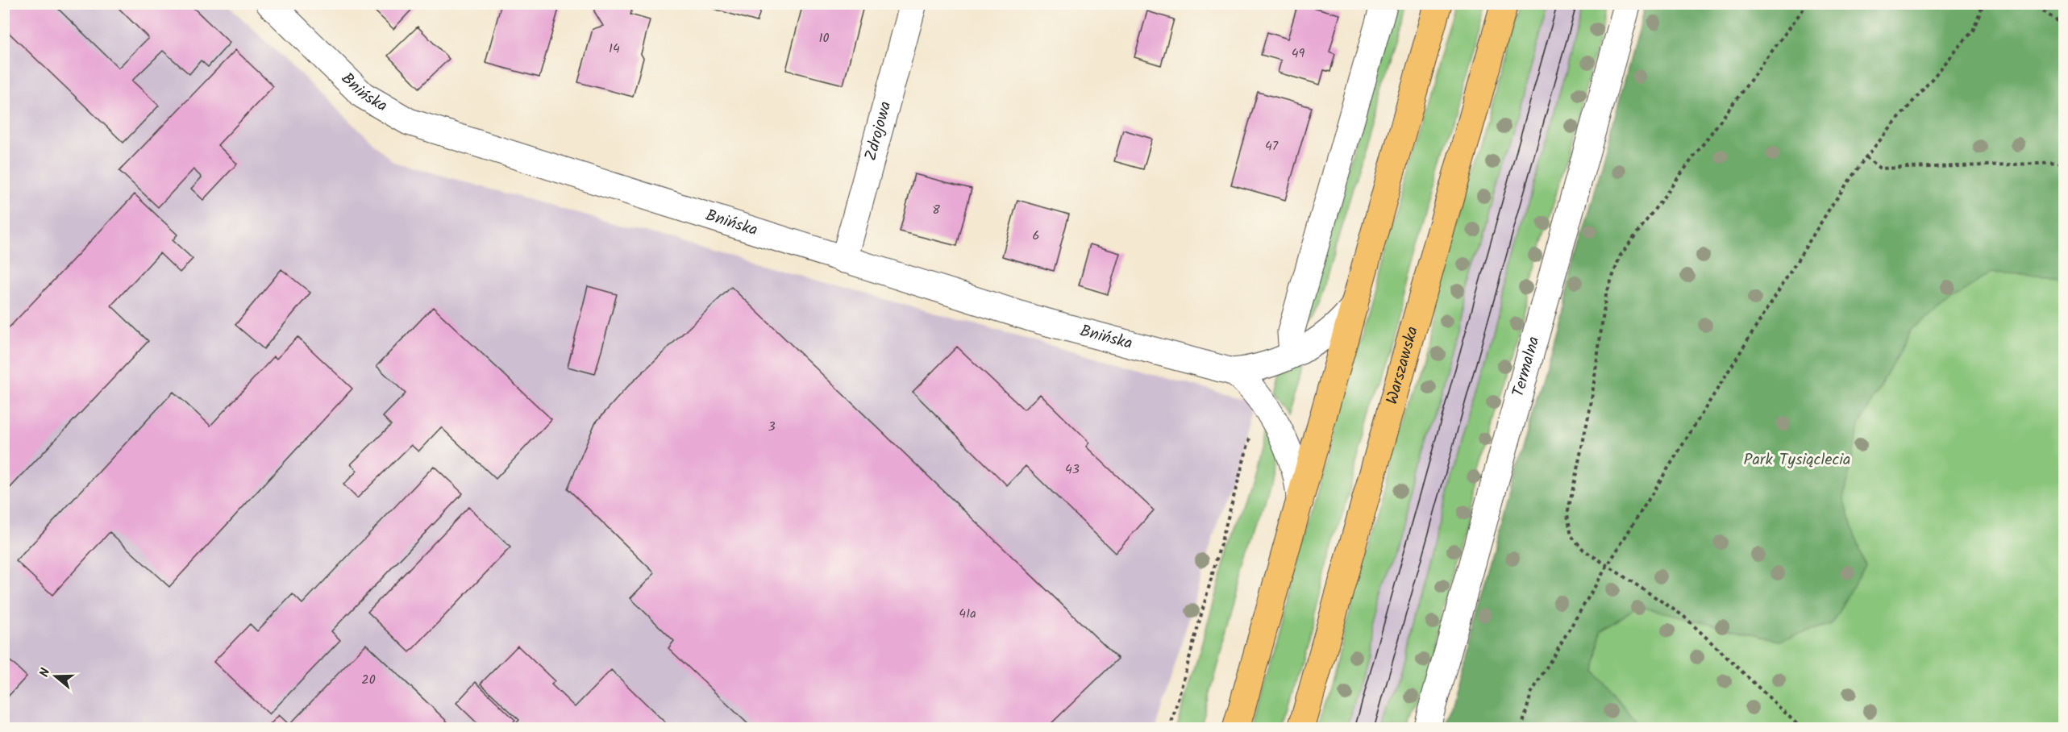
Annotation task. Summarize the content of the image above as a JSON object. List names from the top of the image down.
{
  "streets": {
    "main road": ["Warszawska"],
    "street": ["Bnińska", "Zdrojowa", "Termalna"]
  },
  "crossings": [
    ["Bnińska", "Zdrojowa"]
  ],
  "parks": ["Park Tysiąclecia"],
  "house_numbers": [
    "10",
    "14",
    "49",
    "47",
    "8",
    "6",
    "3",
    "43",
    "41a",
    "20"
  ],
  "north": "left"
}
